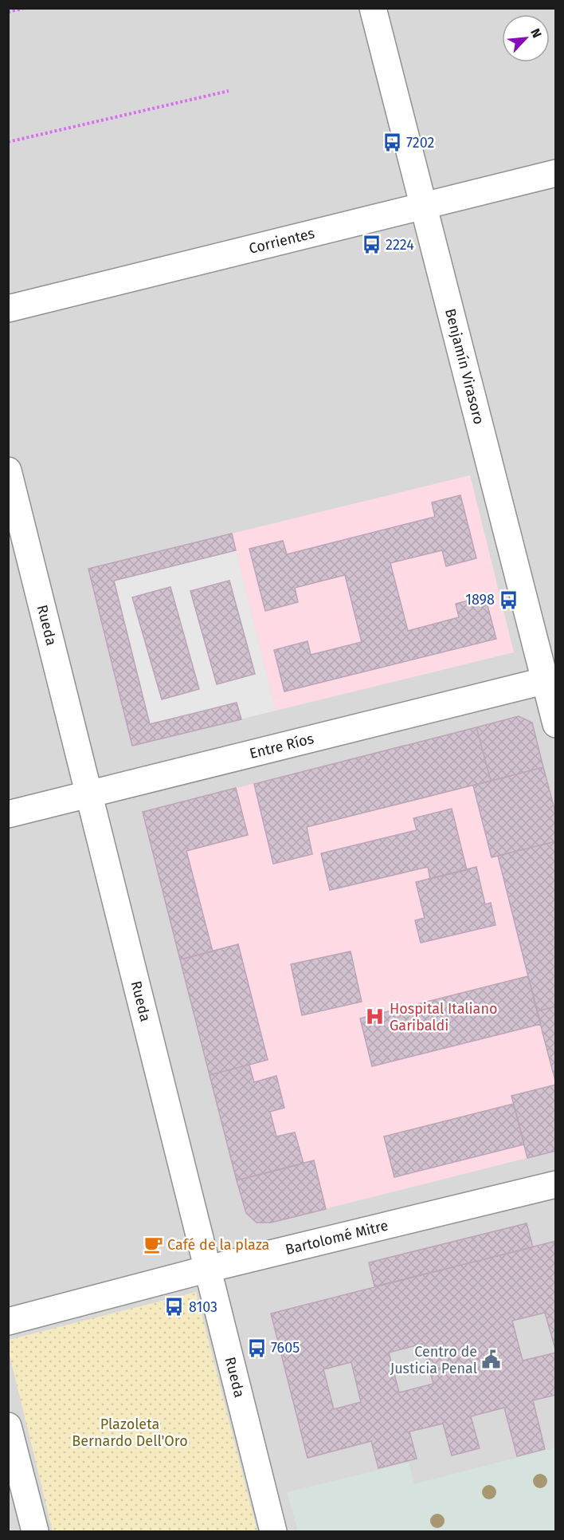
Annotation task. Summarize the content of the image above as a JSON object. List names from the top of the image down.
{
  "streets": {
    "street": [
      "Corrientes",
      "Benjamín Virasoro",
      "Rueda",
      "Entre Ríos",
      "Bartolomé Mitre"
    ]
  },
  "crossings": [
    ["Corrientes", "Benjamín Virasoro"],
    ["Benjamín Virasoro", "Entre Ríos"],
    ["Rueda", "Entre Ríos"],
    ["Rueda", "Bartolomé Mitre"]
  ],
  "parks": ["Plazoleta Bernardo Dell'Oro"],
  "places": {
    "bus stop": [
      "7202",
      "2224",
      "1898",
      "8103",
      "7605"
    ],
    "hospital": ["Hospital Italiano Garibaldi"],
    "cafe": ["Café de la plaza"],
    "public building": ["Centro de Justicia Penal"]
  },
  "north": "top right"
}
